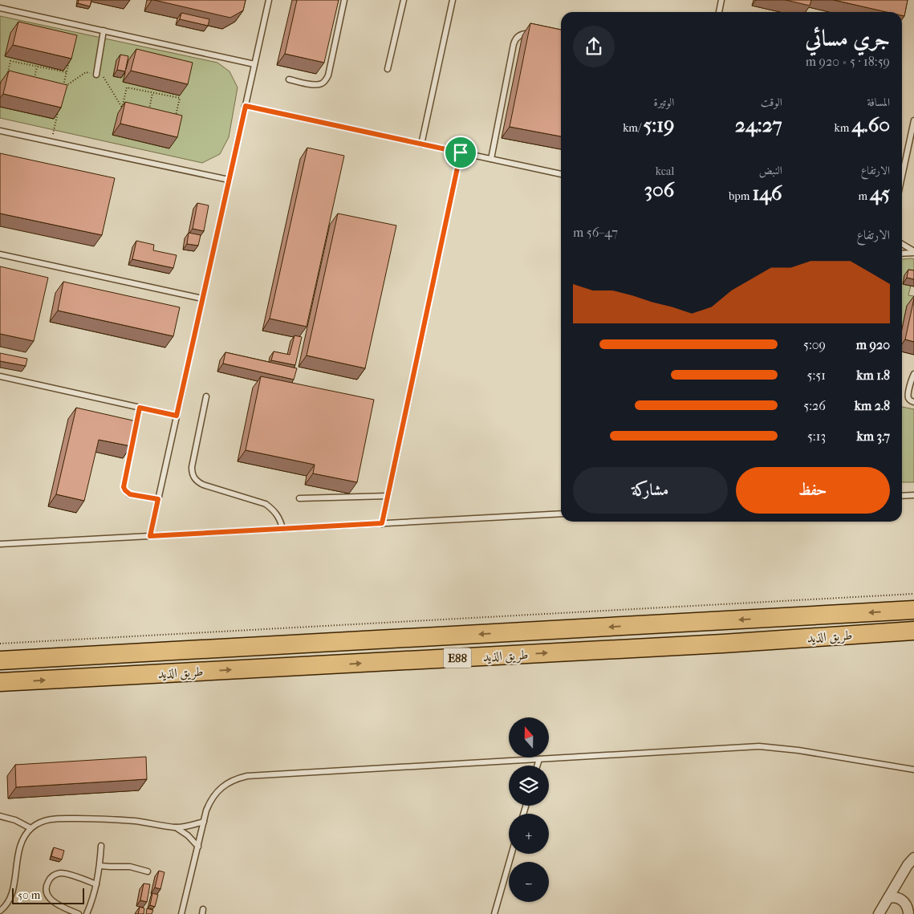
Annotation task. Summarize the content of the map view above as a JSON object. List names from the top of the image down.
{
  "streets": {
    "highway": ["طريق الذيد", "E88"]
  },
  "scale_bar": "50 m",
  "north": "top",
  "page": {
    "heading": ["جري مسائي", "18:59 · 5 × 920 m"],
    "stats": [
      ["المسافة", "4.60 km"],
      ["الوقت", "24:27"],
      ["الوتيرة", "5:19 /km"],
      ["الارتفاع", "45 m"],
      ["النبض", "146 bpm"],
      ["kcal", "306"]
    ],
    "chart": ["الارتفاع", "47–56 m"],
    "list": [
      {
        "name": "920 m",
        "note": "5:09"
      },
      {
        "name": "1.8 km",
        "note": "5:51"
      },
      {
        "name": "2.8 km",
        "note": "5:26"
      },
      {
        "name": "3.7 km",
        "note": "5:13"
      }
    ],
    "buttons": ["حفظ", "مشاركة"],
    "map_buttons": ["+", "−"],
    "scale": "50 m"
  }
}
